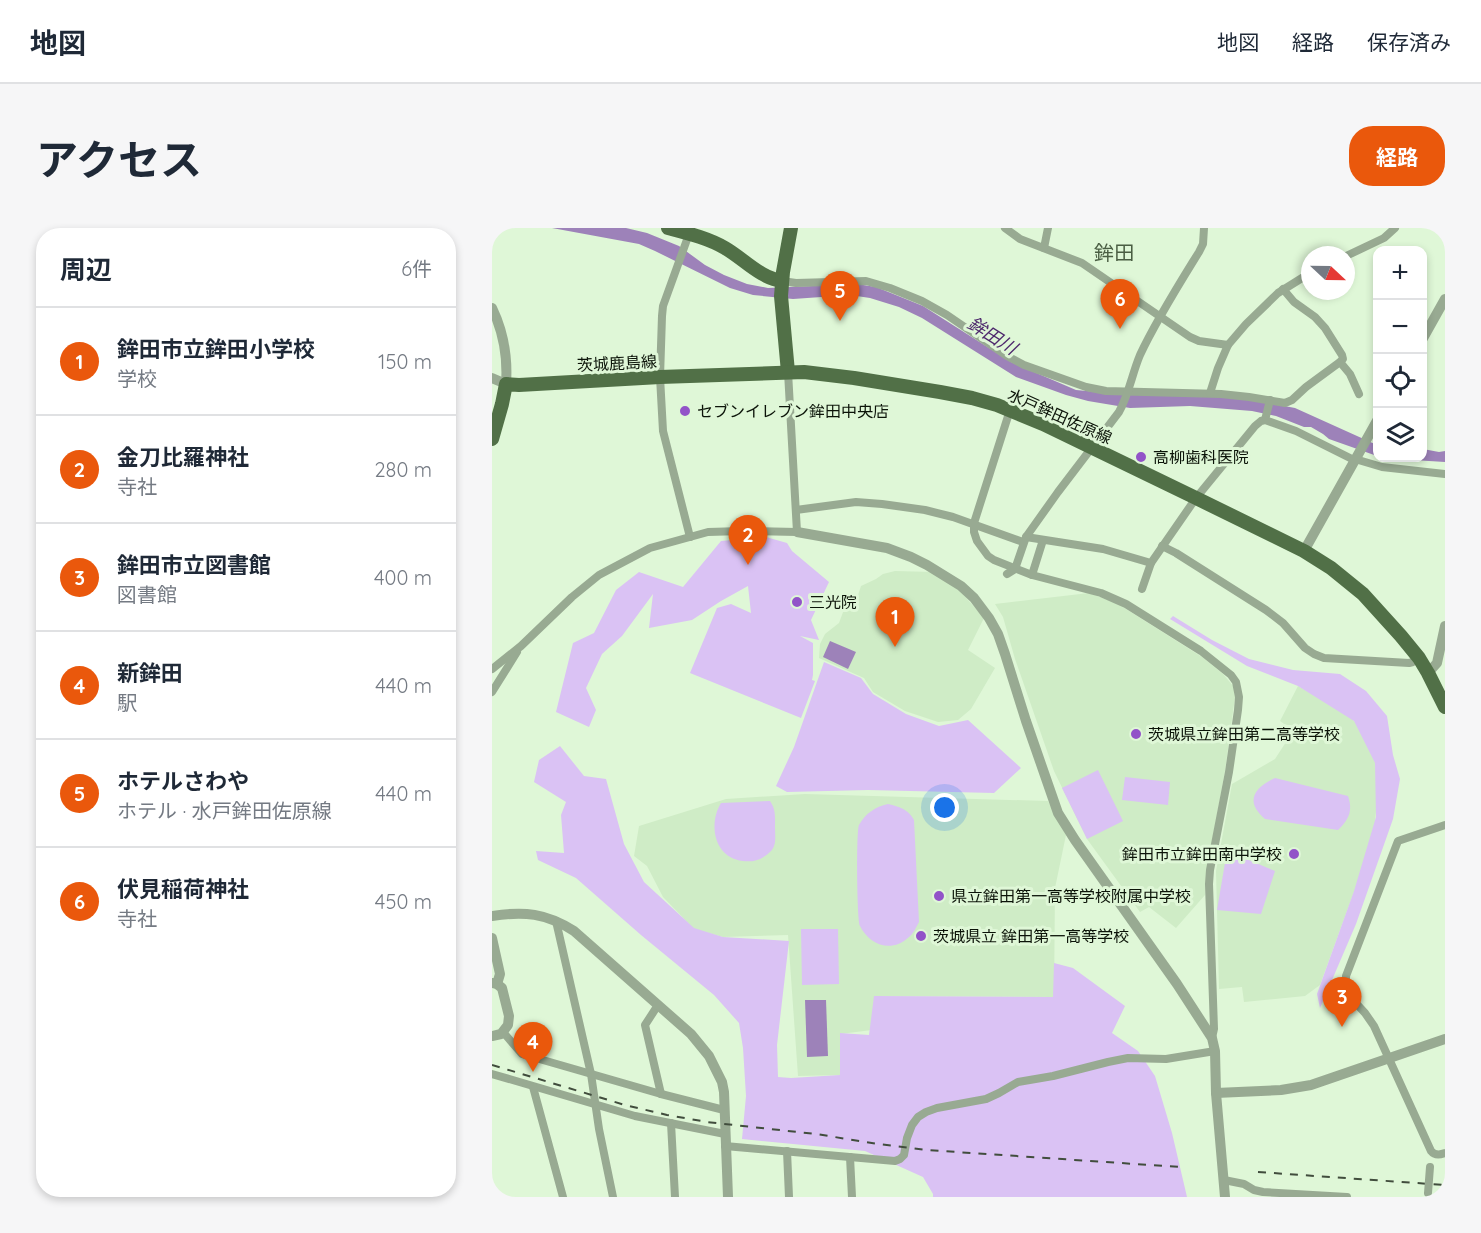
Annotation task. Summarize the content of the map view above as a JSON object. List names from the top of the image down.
{
  "streets": {
    "main road": ["茨城鹿島線", "水戸鉾田佐原線"]
  },
  "crossings": [
    ["茨城鹿島線", "水戸鉾田佐原線"]
  ],
  "districts": ["鉾田"],
  "water": ["鉾田川"],
  "places": [
    "セブンイレブン鉾田中央店",
    "高柳歯科医院",
    "三光院",
    "茨城県立鉾田第二高等学校",
    "鉾田市立鉾田南中学校",
    "県立鉾田第一高等学校附属中学校",
    "茨城県立 鉾田第一高等学校"
  ],
  "north": "right",
  "page": {
    "header": "地図",
    "nav": ["地図", "経路", "保存済み"],
    "title": "アクセス",
    "buttons": "経路",
    "heading": ["周辺", "6件"],
    "map_buttons": ["+", "−"],
    "pins": [
      "5",
      "6",
      "2",
      "1",
      "3",
      "4"
    ],
    "list": [
      {
        "mark": "1",
        "name": "鉾田市立鉾田小学校",
        "note": "学校",
        "value": "150 m"
      },
      {
        "mark": "2",
        "name": "金刀比羅神社",
        "note": "寺社",
        "value": "280 m"
      },
      {
        "mark": "3",
        "name": "鉾田市立図書館",
        "note": "図書館",
        "value": "400 m"
      },
      {
        "mark": "4",
        "name": "新鉾田",
        "note": "駅",
        "value": "440 m"
      },
      {
        "mark": "5",
        "name": "ホテルさわや",
        "note": "ホテル · 水戸鉾田佐原線",
        "value": "440 m"
      },
      {
        "mark": "6",
        "name": "伏見稲荷神社",
        "note": "寺社",
        "value": "450 m"
      }
    ]
  }
}
